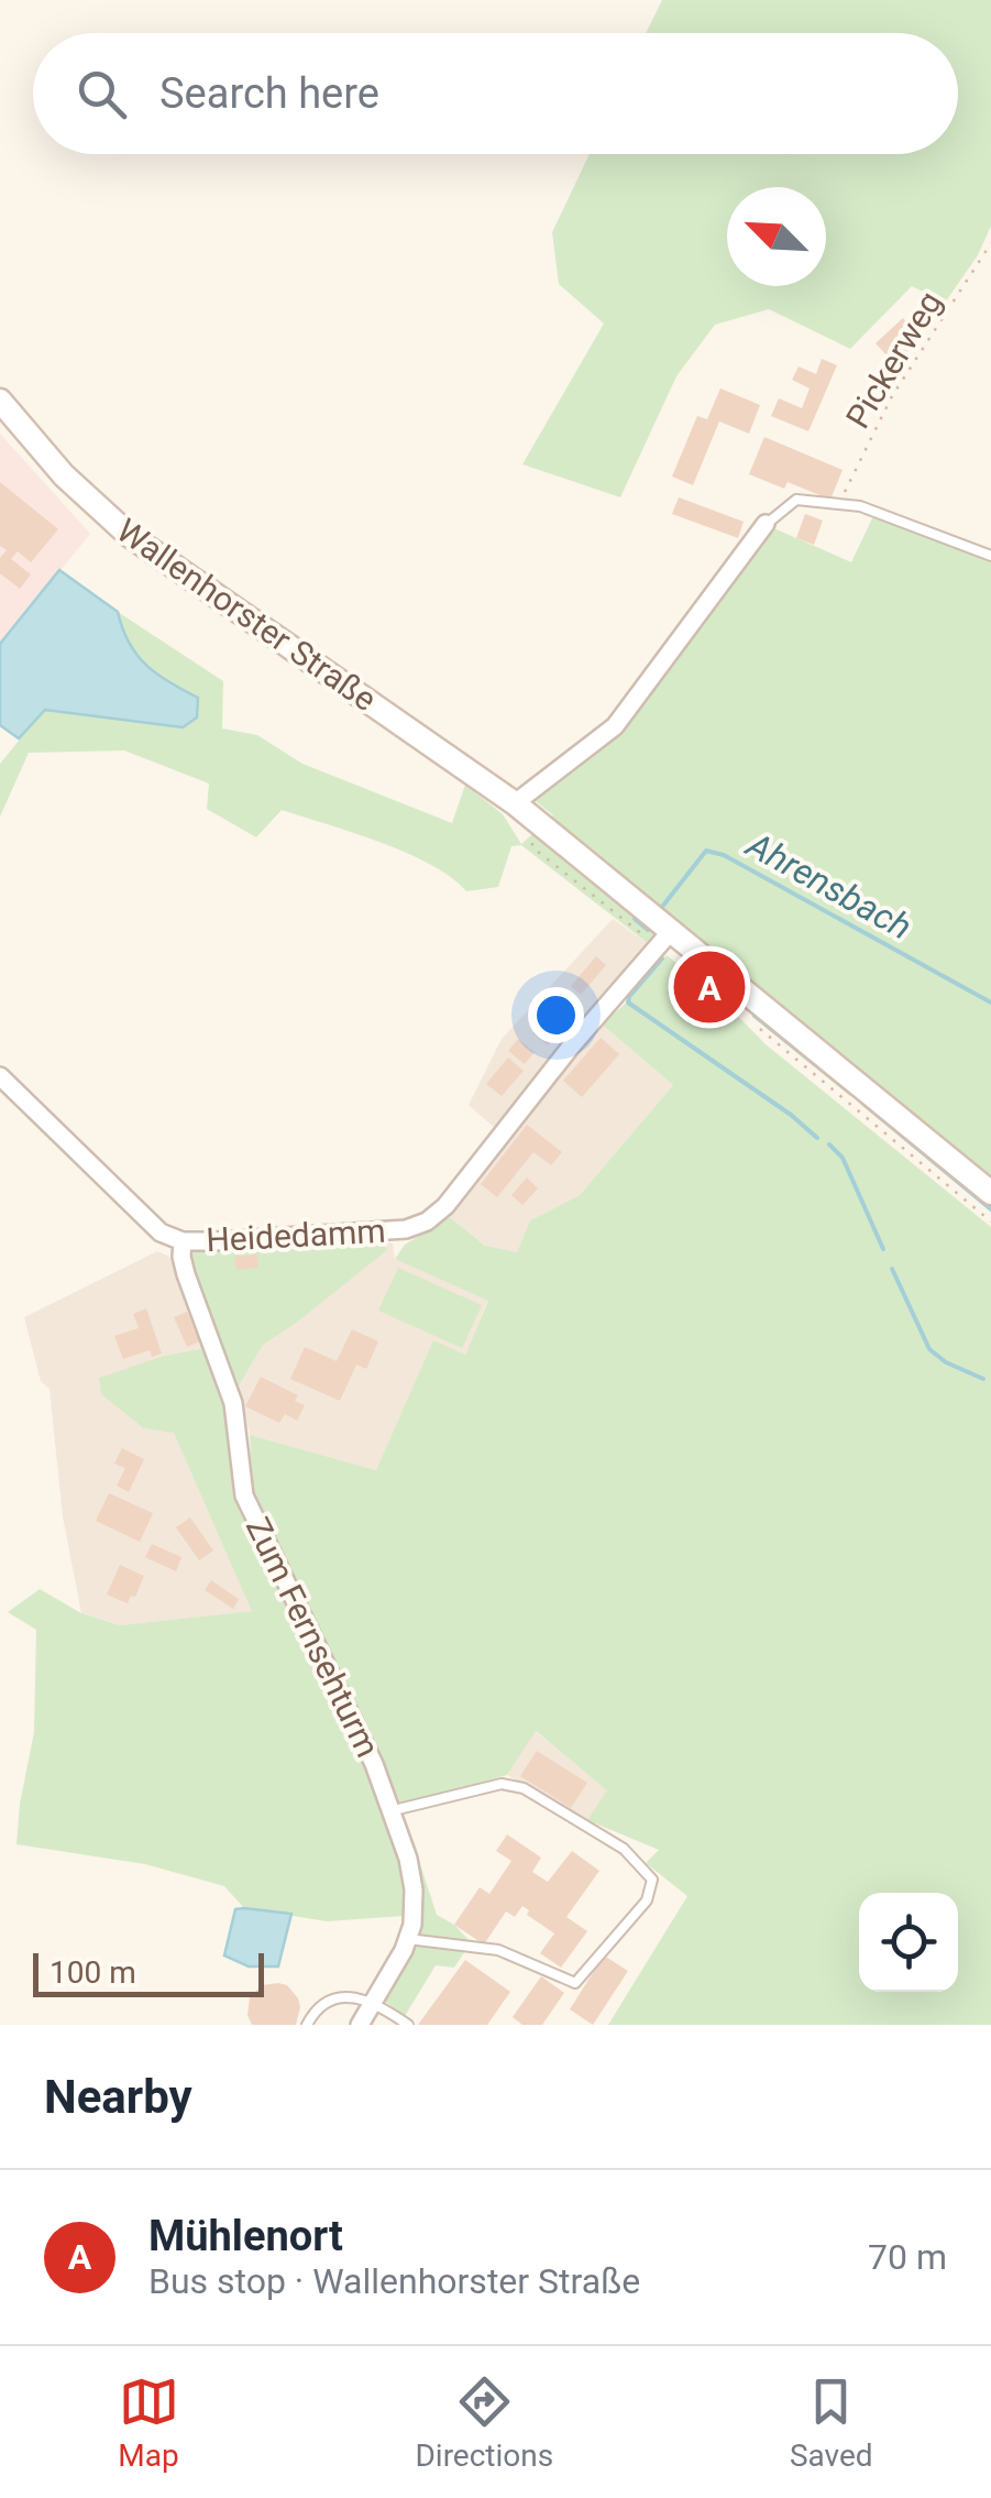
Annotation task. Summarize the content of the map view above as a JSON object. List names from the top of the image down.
{
  "streets": {
    "main road": ["Wallenhorster Straße"],
    "street": ["Heidedamm", "Zum Fernsehturm"],
    "path": ["Pickerweg"]
  },
  "crossings": [
    ["Wallenhorster Straße", "Heidedamm"],
    ["Heidedamm", "Zum Fernsehturm"]
  ],
  "water": ["Ahrensbach"],
  "scale_bar": "100 m",
  "north": "top left",
  "page": {
    "search": "Search here",
    "pins": "A",
    "scale": "100 m",
    "heading": "Nearby",
    "list": [
      {
        "mark": "A",
        "name": "Mühlenort",
        "note": "Bus stop · Wallenhorster Straße",
        "value": "70 m"
      }
    ],
    "nav": ["Map", "Directions", "Saved"]
  }
}
